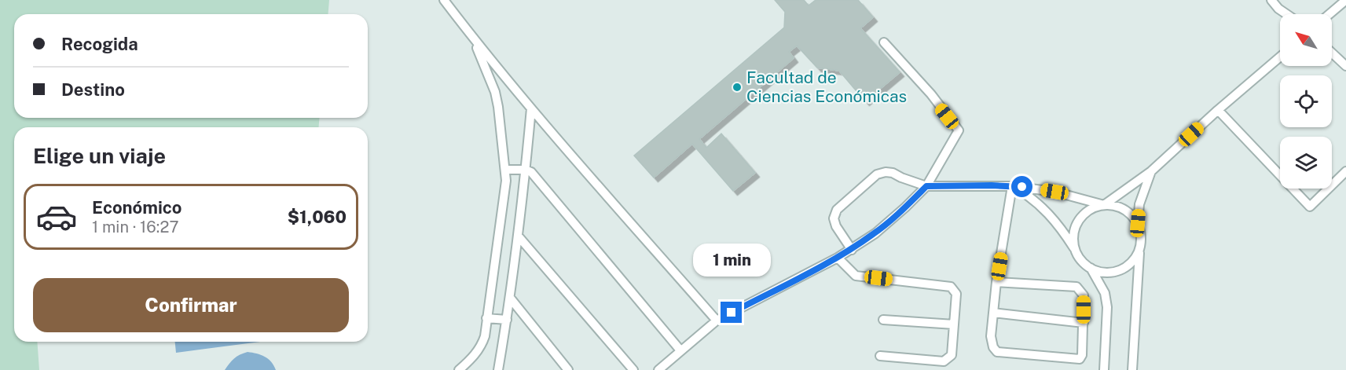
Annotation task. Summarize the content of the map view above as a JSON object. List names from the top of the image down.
{
  "places": ["Facultad de Ciencias Económicas"],
  "north": "top left",
  "page": {
    "banner": ["Recogida", "Destino"],
    "heading": "Elige un viaje",
    "list": [
      {
        "name": "Económico",
        "note": "1 min · 16:27",
        "value": "$1,060"
      }
    ],
    "bubble": "1 min",
    "buttons": "Confirmar"
  }
}
